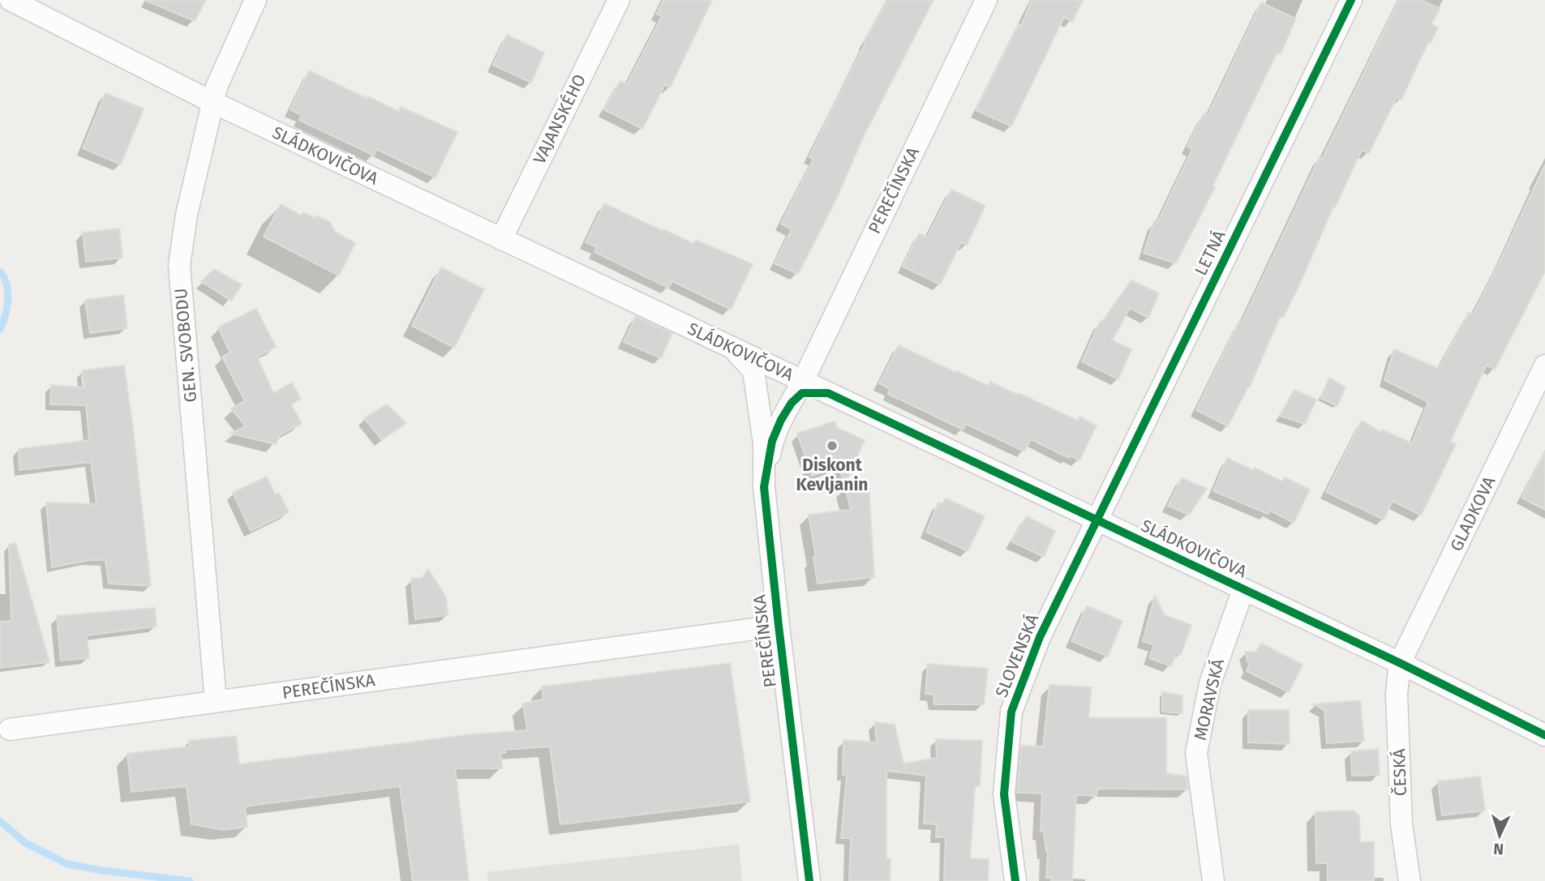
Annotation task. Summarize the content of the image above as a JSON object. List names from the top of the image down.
{
  "streets": {
    "street": [
      "VAJANSKÉHO",
      "SLÁDKOVIČOVA",
      "PEREČÍNSKA",
      "LETNÁ",
      "GEN. SVOBODU",
      "GLADKOVA",
      "SLOVENSKÁ",
      "MORAVSKÁ",
      "ČESKÁ"
    ]
  },
  "crossings": [
    ["VAJANSKÉHO", "SLÁDKOVIČOVA"],
    ["SLÁDKOVIČOVA", "PEREČÍNSKA"],
    ["SLÁDKOVIČOVA", "LETNÁ"],
    ["SLÁDKOVIČOVA", "GEN. SVOBODU"],
    ["SLÁDKOVIČOVA", "GLADKOVA"],
    ["SLÁDKOVIČOVA", "SLOVENSKÁ"],
    ["SLÁDKOVIČOVA", "MORAVSKÁ"],
    ["SLÁDKOVIČOVA", "ČESKÁ"],
    ["PEREČÍNSKA", "GEN. SVOBODU"],
    ["LETNÁ", "SLOVENSKÁ"],
    ["GLADKOVA", "ČESKÁ"]
  ],
  "places": ["Diskont Kevljanin"],
  "north": "bottom"
}
